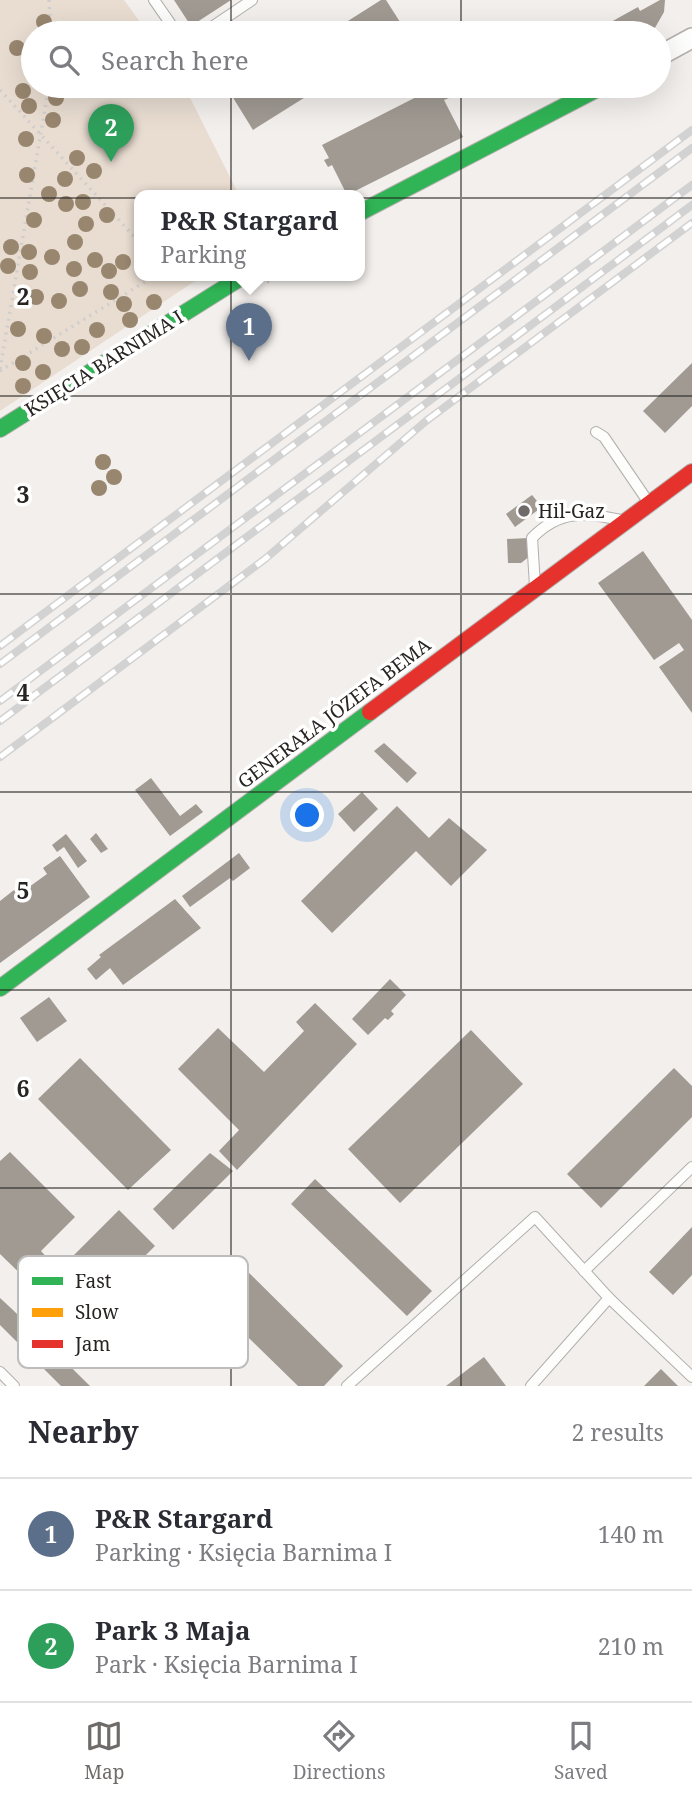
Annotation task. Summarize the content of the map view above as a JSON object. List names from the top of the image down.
{
  "streets": {
    "street": ["KSIĘCIA BARNIMA I", "GENERAŁA JÓZEFA BEMA"]
  },
  "places": ["Hil-Gaz"],
  "legend": ["Fast", "Slow", "Jam"],
  "page": {
    "search": "Search here",
    "pins": ["2", "1"],
    "popup": ["P&R Stargard", "Parking"],
    "heading": ["Nearby", "2 results"],
    "list": [
      {
        "mark": "1",
        "name": "P&R Stargard",
        "note": "Parking · Księcia Barnima I",
        "value": "140 m"
      },
      {
        "mark": "2",
        "name": "Park 3 Maja",
        "note": "Park · Księcia Barnima I",
        "value": "210 m"
      }
    ],
    "nav": ["Map", "Directions", "Saved"]
  },
  "grid": {
    "rows": [
      "2",
      "3",
      "4",
      "5",
      "6"
    ]
  }
}
